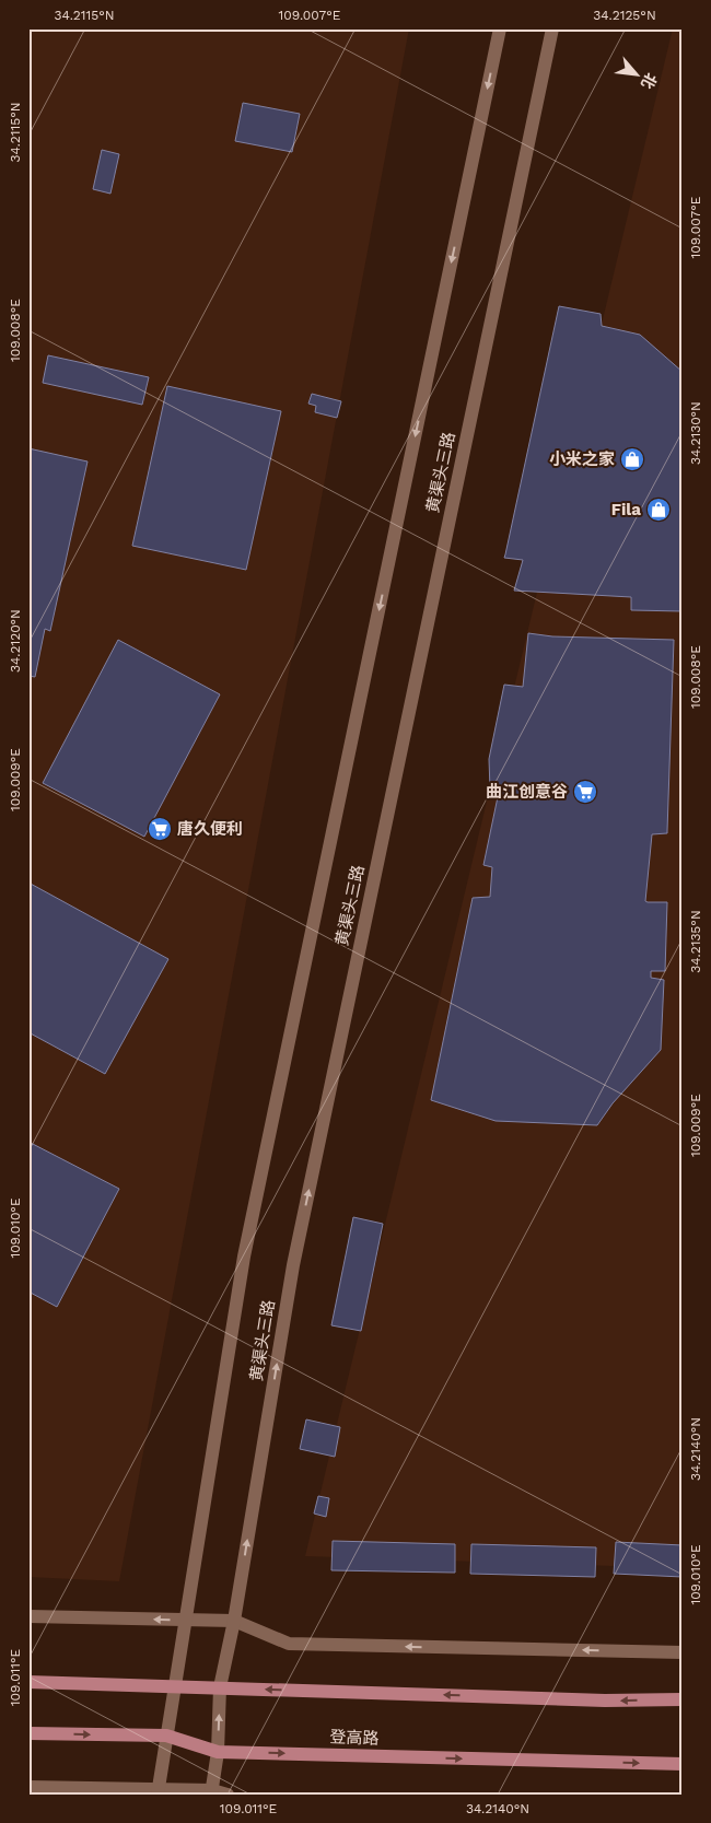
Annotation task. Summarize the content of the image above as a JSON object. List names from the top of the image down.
{
  "streets": {
    "main road": ["登高路"],
    "street": ["黄渠头三路"]
  },
  "crossings": [
    ["黄渠头三路", "登高路"]
  ],
  "places": {
    "shop": ["小米之家", "Fila"],
    "supermarket": ["曲江创意谷", "唐久便利"]
  },
  "north": "bottom right",
  "coordinates": [
    "34.2115°N",
    "109.007°E",
    "34.2125°N",
    "109.008°E",
    "34.2130°N",
    "34.2120°N",
    "109.009°E",
    "34.2135°N",
    "109.010°E",
    "34.2140°N",
    "109.011°E"
  ]
}
